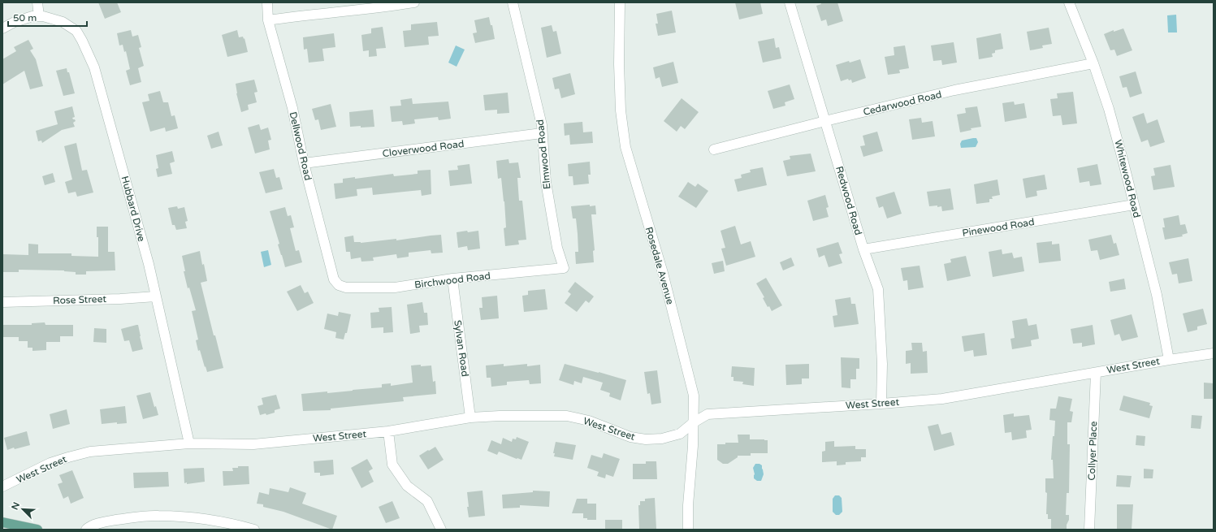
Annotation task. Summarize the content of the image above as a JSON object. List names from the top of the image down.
{
  "streets": {
    "street": [
      "Cedarwood Road",
      "Dellwood Road",
      "Cloverwood Road",
      "Elmwood Road",
      "Whitewood Road",
      "Redwood Road",
      "Hubbard Drive",
      "Pinewood Road",
      "Rosedale Avenue",
      "Birchwood Road",
      "Rose Street",
      "Sylvan Road",
      "West Street",
      "Collyer Place"
    ]
  },
  "crossings": [
    ["Cedarwood Road", "Whitewood Road"],
    ["Cedarwood Road", "Redwood Road"],
    ["Dellwood Road", "Cloverwood Road"],
    ["Dellwood Road", "Birchwood Road"],
    ["Cloverwood Road", "Elmwood Road"],
    ["Elmwood Road", "Birchwood Road"],
    ["Whitewood Road", "Pinewood Road"],
    ["Whitewood Road", "West Street"],
    ["Redwood Road", "Pinewood Road"],
    ["Redwood Road", "West Street"],
    ["Hubbard Drive", "Rose Street"],
    ["Hubbard Drive", "West Street"],
    ["Rosedale Avenue", "West Street"],
    ["Birchwood Road", "Sylvan Road"],
    ["Sylvan Road", "West Street"],
    ["West Street", "Collyer Place"]
  ],
  "scale_bar": "50 m",
  "north": "top left"
}
